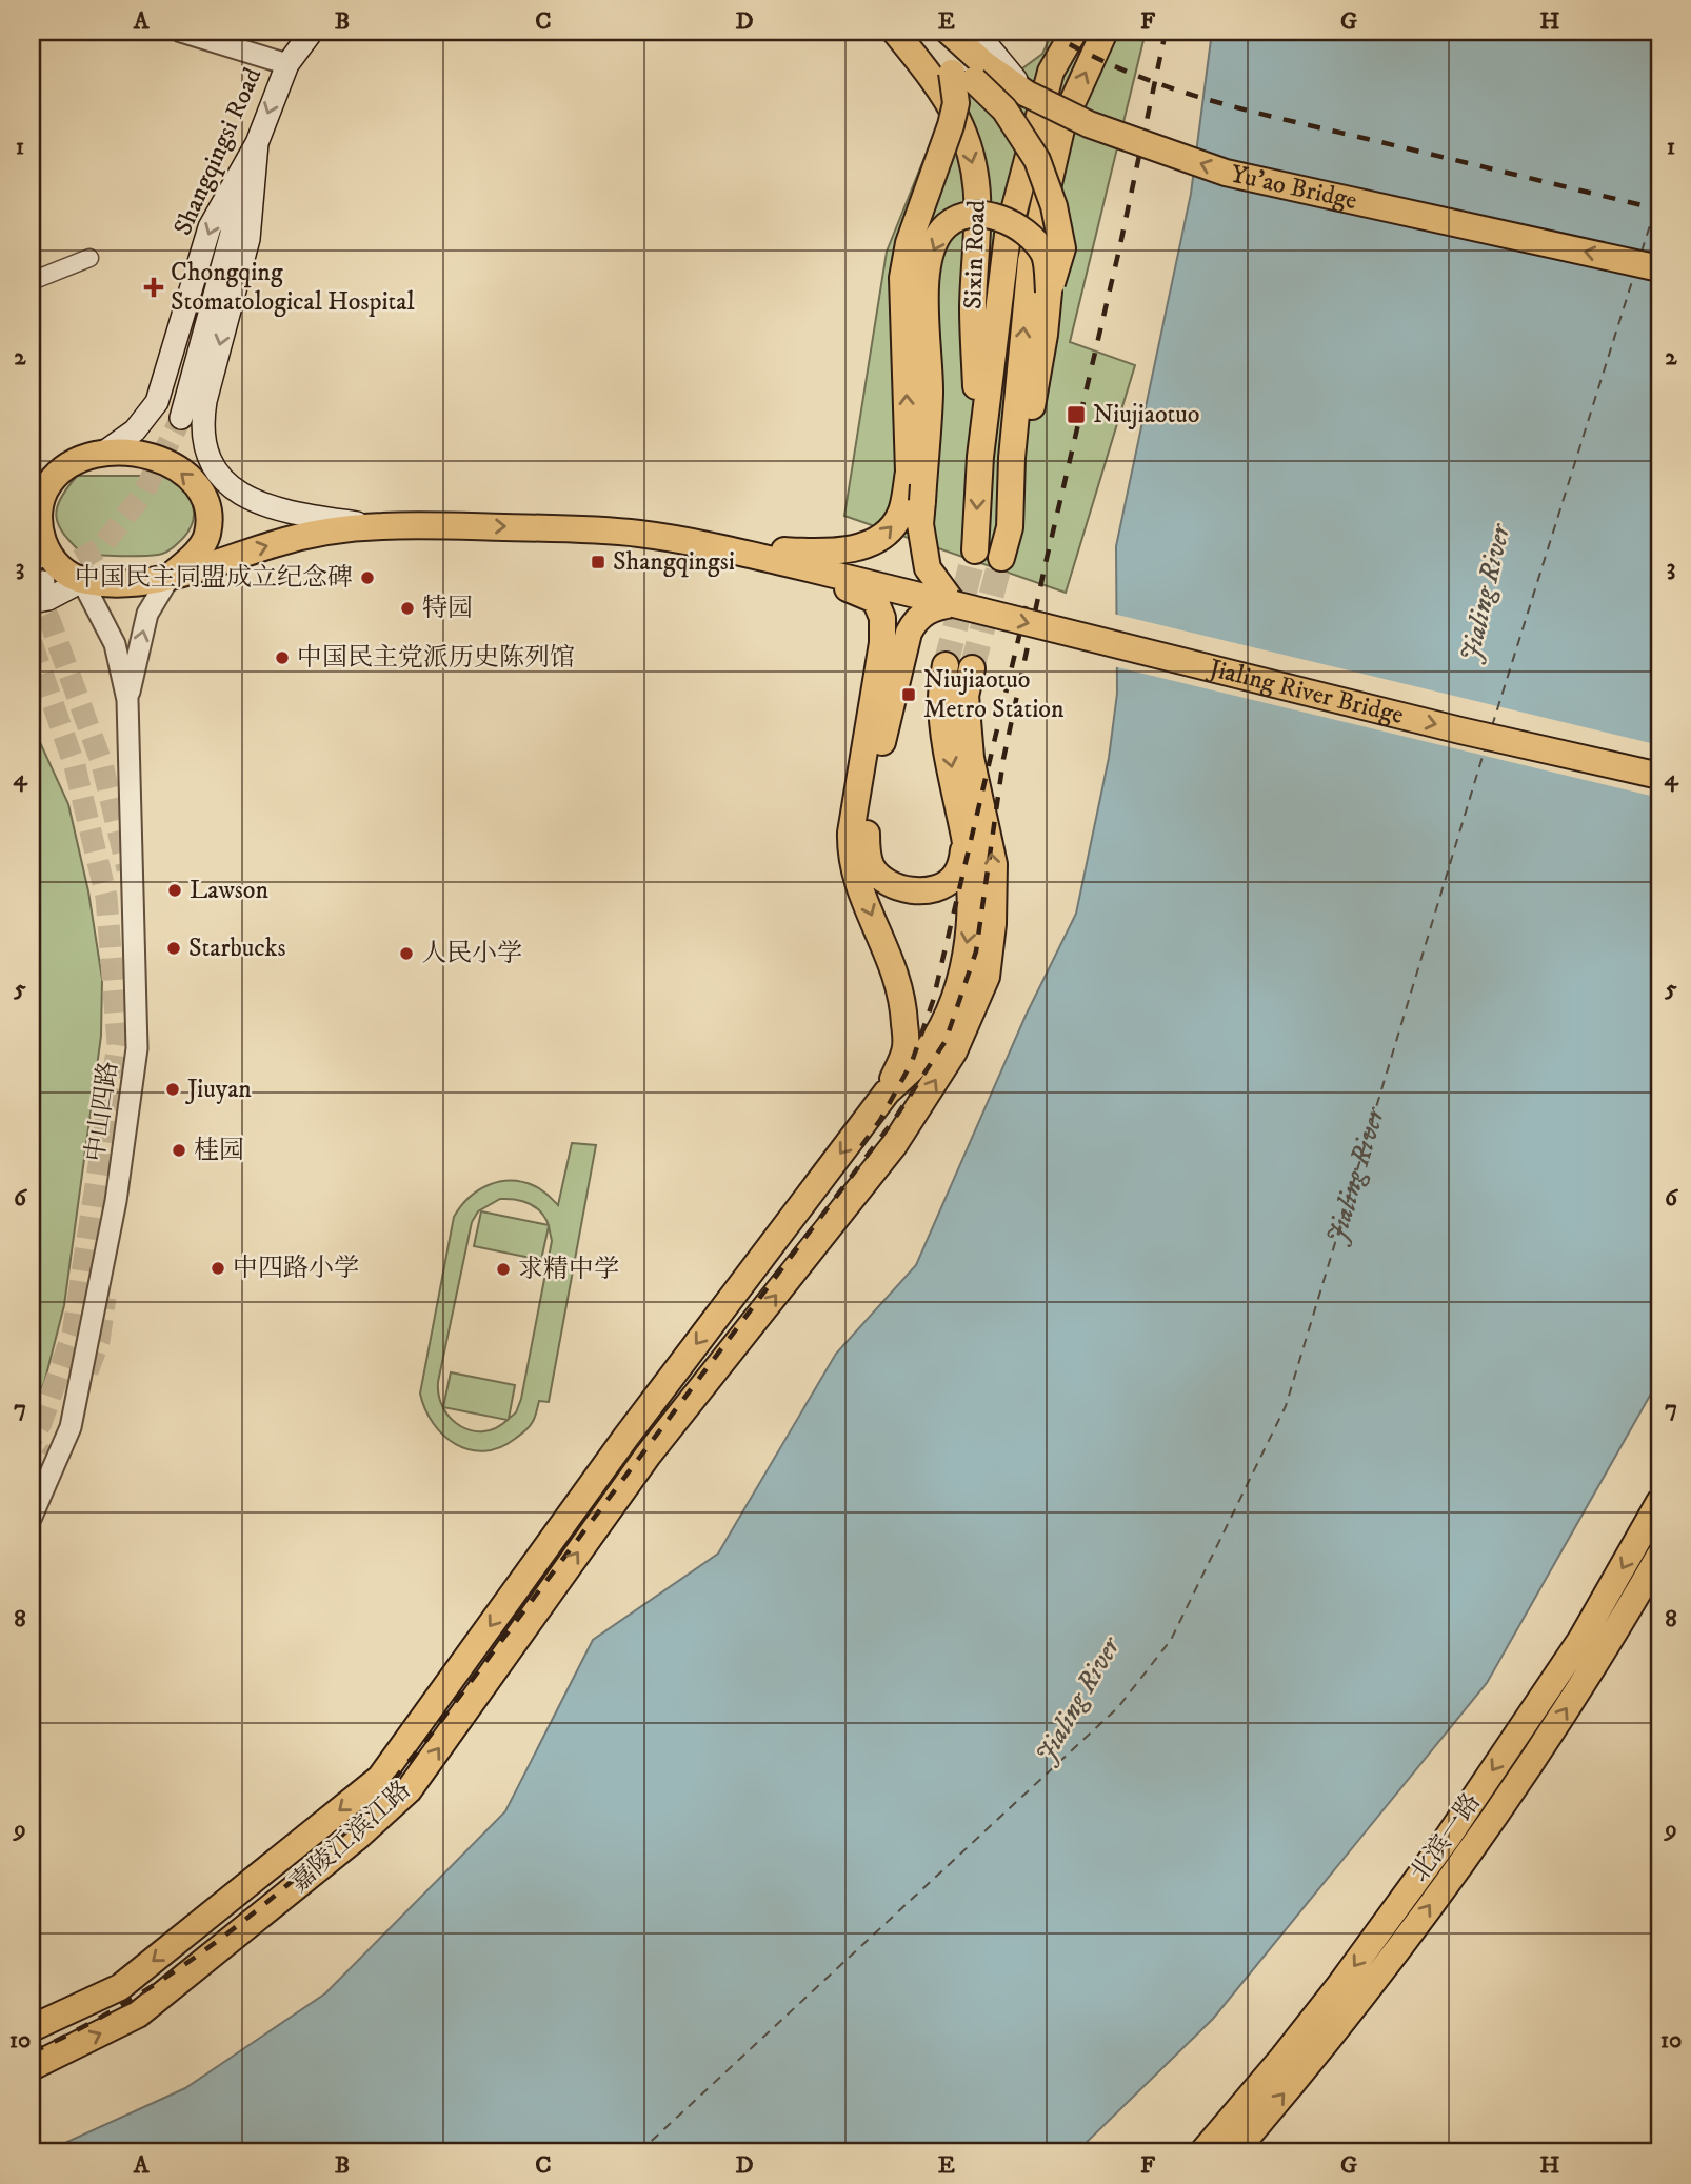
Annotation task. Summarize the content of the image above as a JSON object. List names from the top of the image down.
{
  "streets": {
    "main road": [
      "Shangqingsi Road",
      "Yu'ao Bridge",
      "Sixin Road",
      "Jialing River Bridge",
      "嘉陵江滨江路",
      "北滨一路"
    ],
    "street": ["中山四路"]
  },
  "one_way": ["Yu'ao Bridge", "Jialing River Bridge"],
  "water": ["Jialing River"],
  "places": {
    "health": ["Chongqing Stomatological Hospital"],
    "transit": ["Niujiaotuo", "Shangqingsi", "Niujiaotuo Metro Station"],
    "other": [
      "中国民主同盟成立纪念碑",
      "特园",
      "中国民主党派历史陈列馆",
      "Lawson",
      "Starbucks",
      "人民小学",
      "Jiuyan",
      "桂园",
      "中四路小学",
      "求精中学"
    ]
  },
  "grid": {
    "columns": [
      "A",
      "B",
      "C",
      "D",
      "E",
      "F",
      "G",
      "H"
    ],
    "rows": [
      "1",
      "2",
      "3",
      "4",
      "5",
      "6",
      "7",
      "8",
      "9",
      "10"
    ]
  }
}
